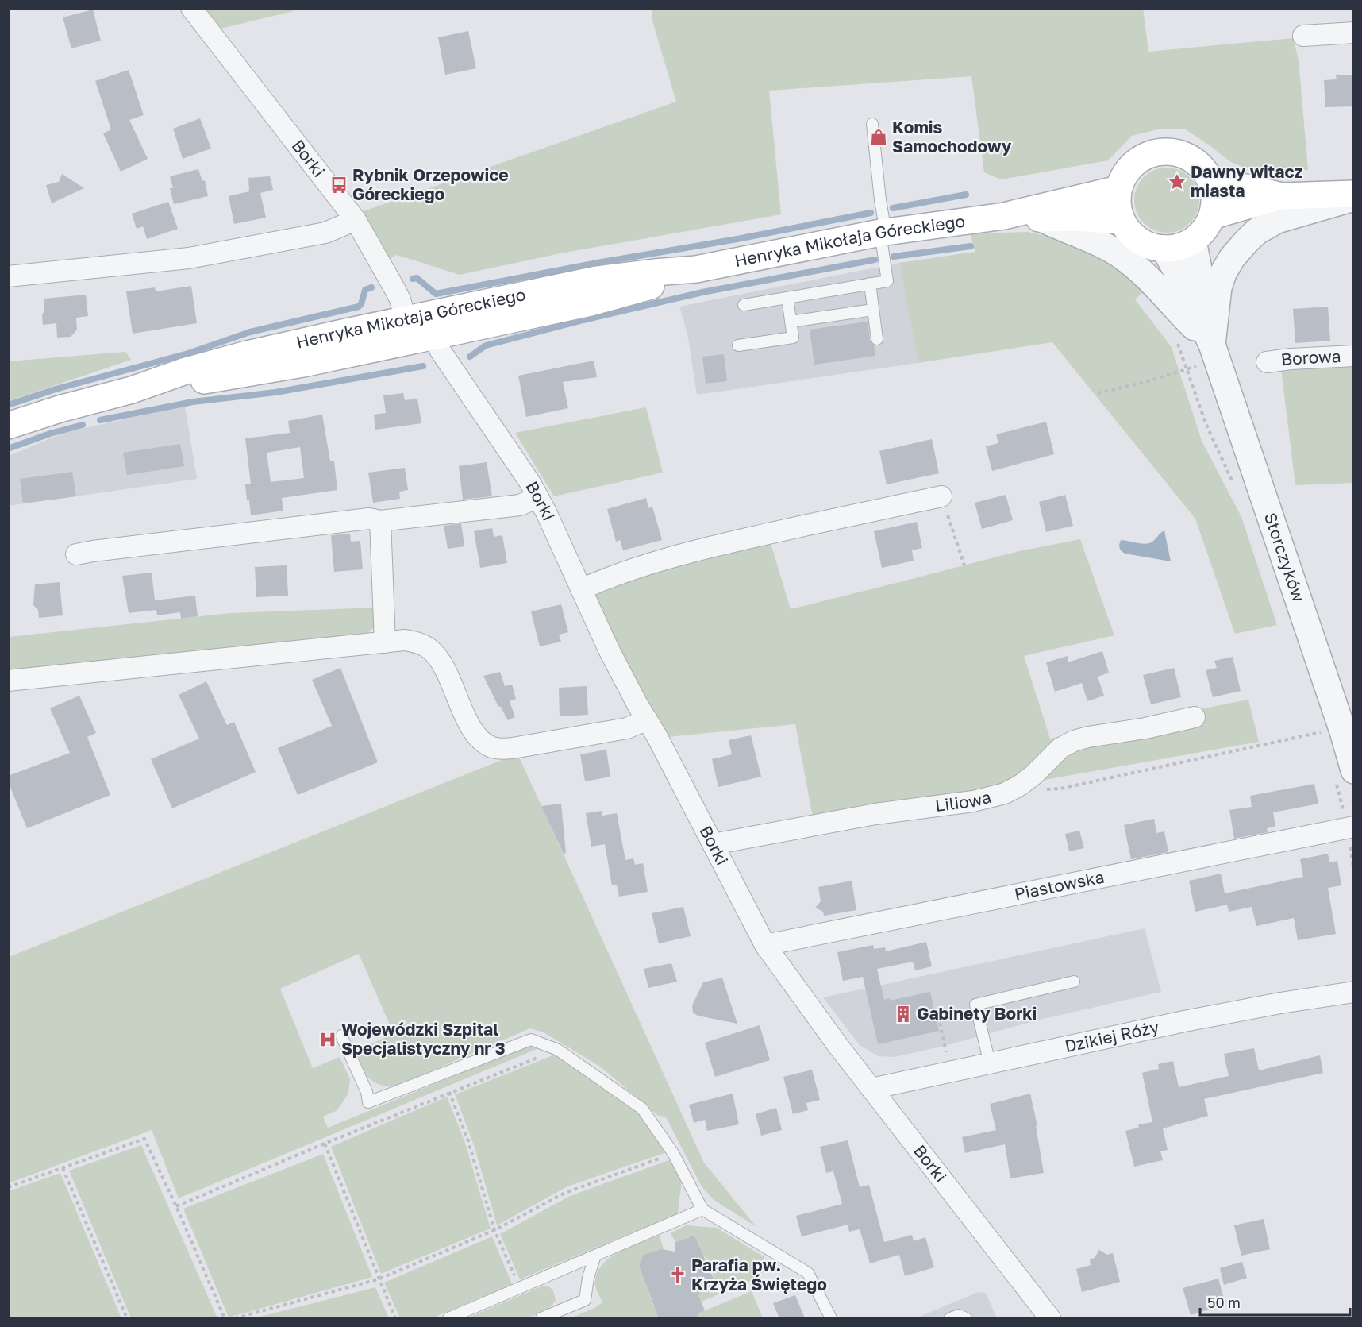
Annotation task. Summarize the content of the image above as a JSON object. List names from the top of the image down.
{
  "streets": {
    "main road": ["Henryka Mikołaja Góreckiego"],
    "street": [
      "Borki",
      "Borowa",
      "Storczyków",
      "Liliowa",
      "Piastowska",
      "Dzikiej Róży"
    ]
  },
  "crossings": [
    ["Borki", "Henryka Mikołaja Góreckiego"],
    ["Borki", "Liliowa"],
    ["Borki", "Piastowska"],
    ["Borki", "Dzikiej Róży"],
    ["Henryka Mikołaja Góreckiego", "Storczyków"]
  ],
  "places": {
    "shop": ["Komis Samochodowy"],
    "place": ["Dawny witacz miasta"],
    "bus stop": ["Rybnik Orzepowice Góreckiego"],
    "building": ["Gabinety Borki"],
    "hospital": ["Wojewódzki Szpital Specjalistyczny nr 3"],
    "church": ["Parafia pw. Krzyża Świętego"]
  },
  "scale_bar": "50 m"
}
